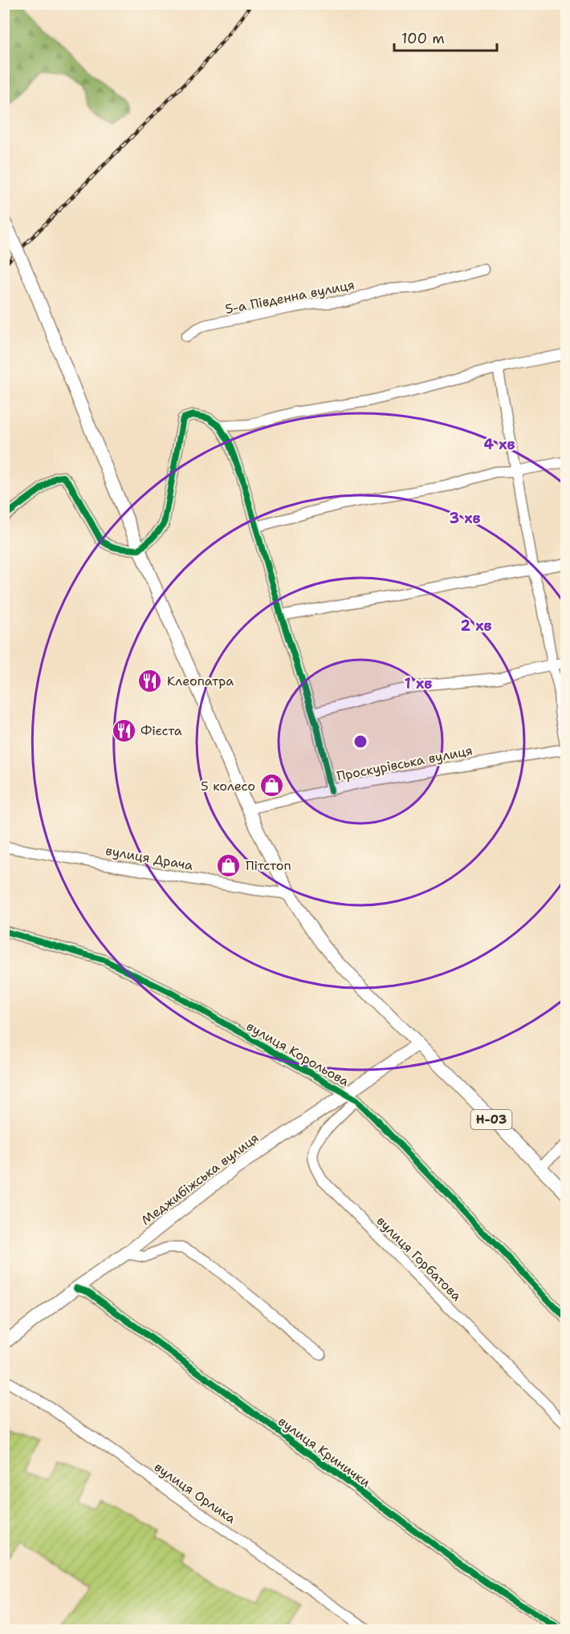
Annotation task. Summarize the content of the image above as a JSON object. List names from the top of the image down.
{
  "streets": {
    "main road": ["Н-03", "Меджибіжська вулиця"],
    "street": [
      "5-а Південна вулиця",
      "Проскурівська вулиця",
      "вулиця Драча",
      "вулиця Корольова",
      "вулиця Горбатова",
      "вулиця Кринички",
      "вулиця Орлика"
    ]
  },
  "crossings": [
    ["Проскурівська вулиця", "Н-03"],
    ["вулиця Драча", "Н-03"],
    ["вулиця Корольова", "Меджибіжська вулиця"],
    ["вулиця Корольова", "вулиця Горбатова"],
    ["Н-03", "Меджибіжська вулиця"],
    ["Меджибіжська вулиця", "вулиця Горбатова"],
    ["Меджибіжська вулиця", "вулиця Кринички"]
  ],
  "places": {
    "restaurant": ["Клеопатра", "Фієста"],
    "shop": ["5 колесо", "Пітстоп"]
  },
  "scale_bar": "100 m",
  "rings": [
    "4 хв",
    "3 хв",
    "2 хв",
    "1 хв"
  ]
}
